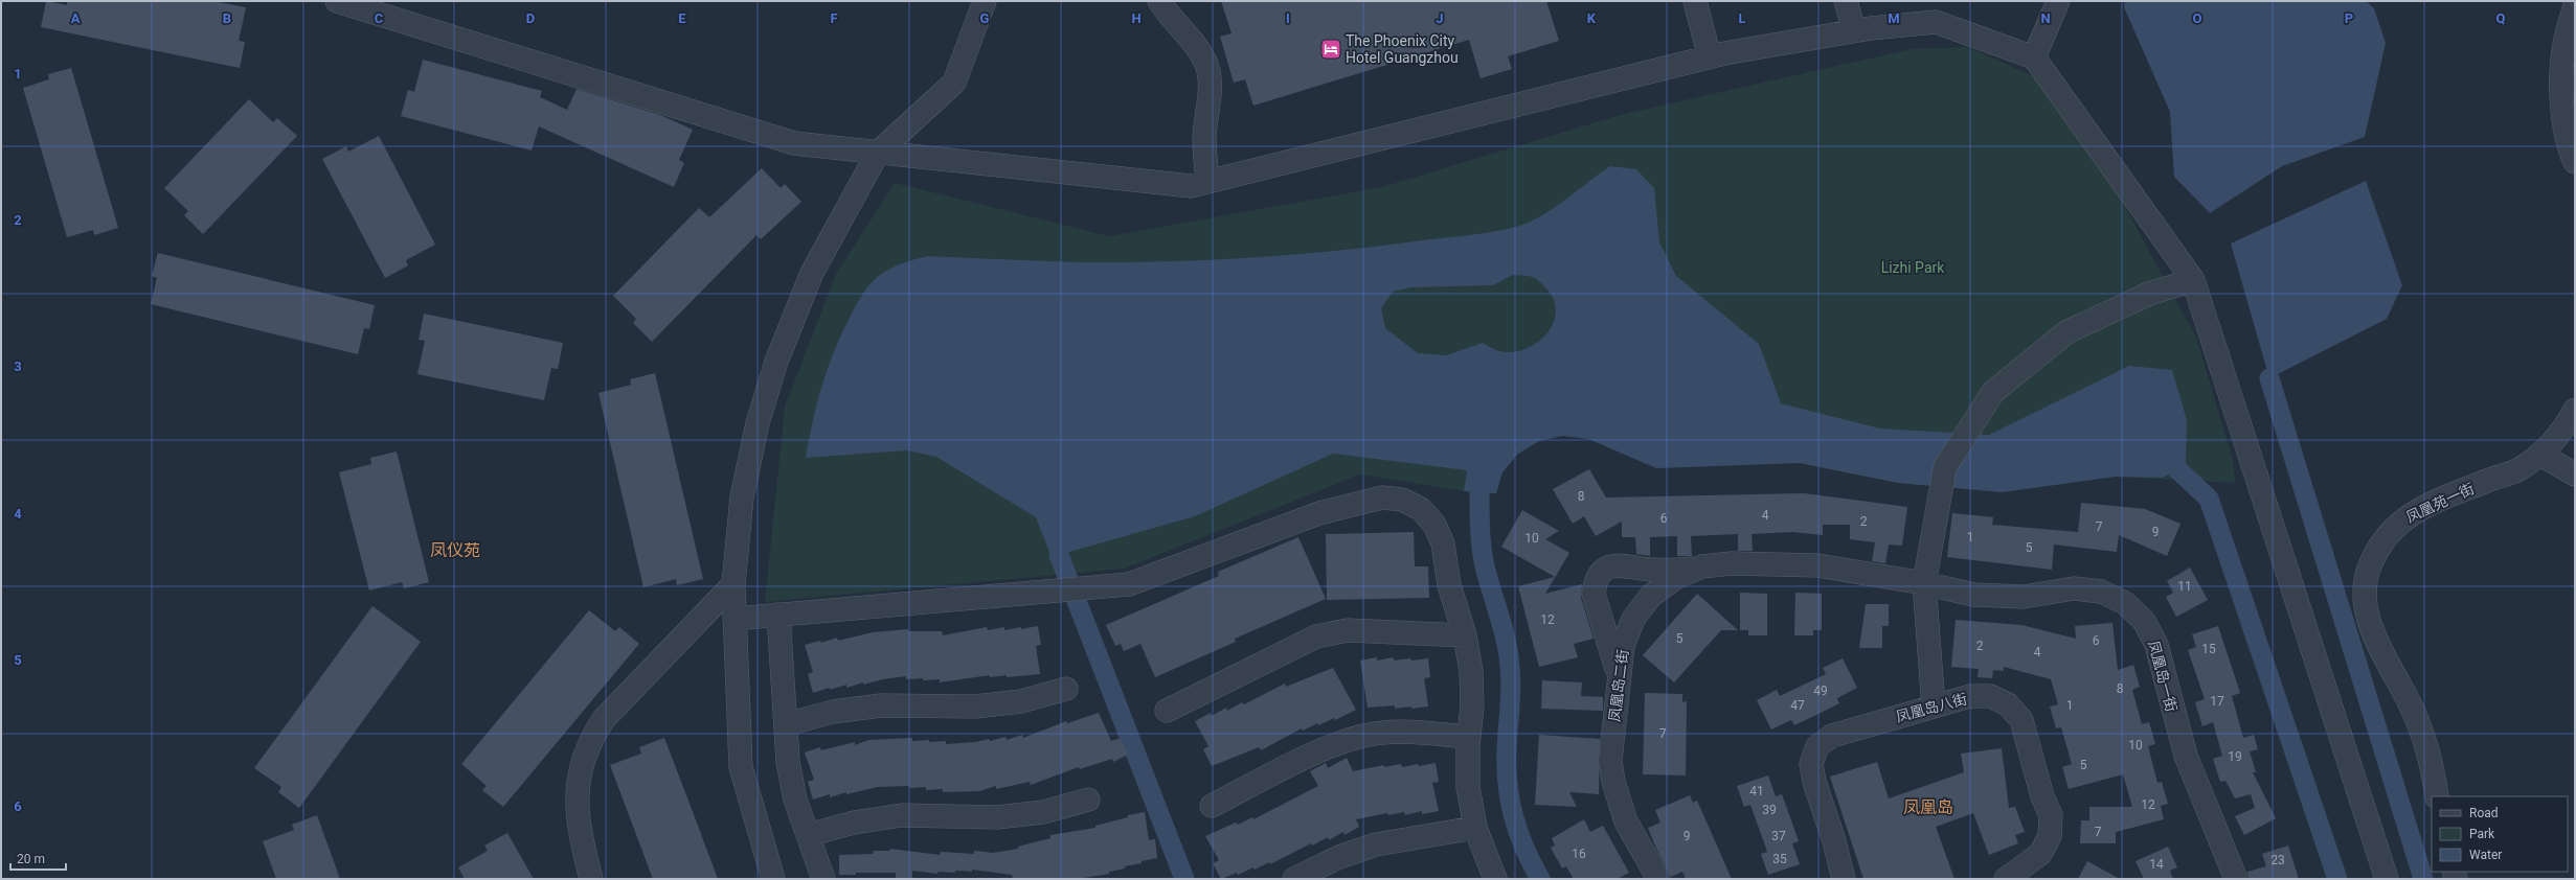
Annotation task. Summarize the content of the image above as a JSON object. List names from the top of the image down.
{
  "streets": {
    "street": [
      "凤凰苑一街",
      "凤凰岛一街",
      "凤凰岛二街",
      "凤凰岛八街"
    ]
  },
  "crossings": [
    ["凤凰岛一街", "凤凰岛二街"]
  ],
  "districts": ["凤仪苑", "凤凰岛"],
  "parks": ["Lizhi Park"],
  "places": {
    "hotel": ["The Phoenix City Hotel Guangzhou"]
  },
  "house_numbers": [
    "8",
    "4",
    "6",
    "2",
    "7",
    "9",
    "1",
    "10",
    "5",
    "11",
    "12",
    "5",
    "6",
    "2",
    "15",
    "4",
    "8",
    "49",
    "17",
    "47",
    "1",
    "7",
    "10",
    "19",
    "5",
    "41",
    "12",
    "39",
    "7",
    "9",
    "37",
    "16",
    "35",
    "23",
    "14"
  ],
  "legend": ["Road", "Park", "Water"],
  "scale_bar": "20 m",
  "grid": {
    "columns": [
      "A",
      "B",
      "C",
      "D",
      "E",
      "F",
      "G",
      "H",
      "I",
      "J",
      "K",
      "L",
      "M",
      "N",
      "O",
      "P",
      "Q"
    ],
    "rows": [
      "1",
      "2",
      "3",
      "4",
      "5",
      "6"
    ]
  }
}
